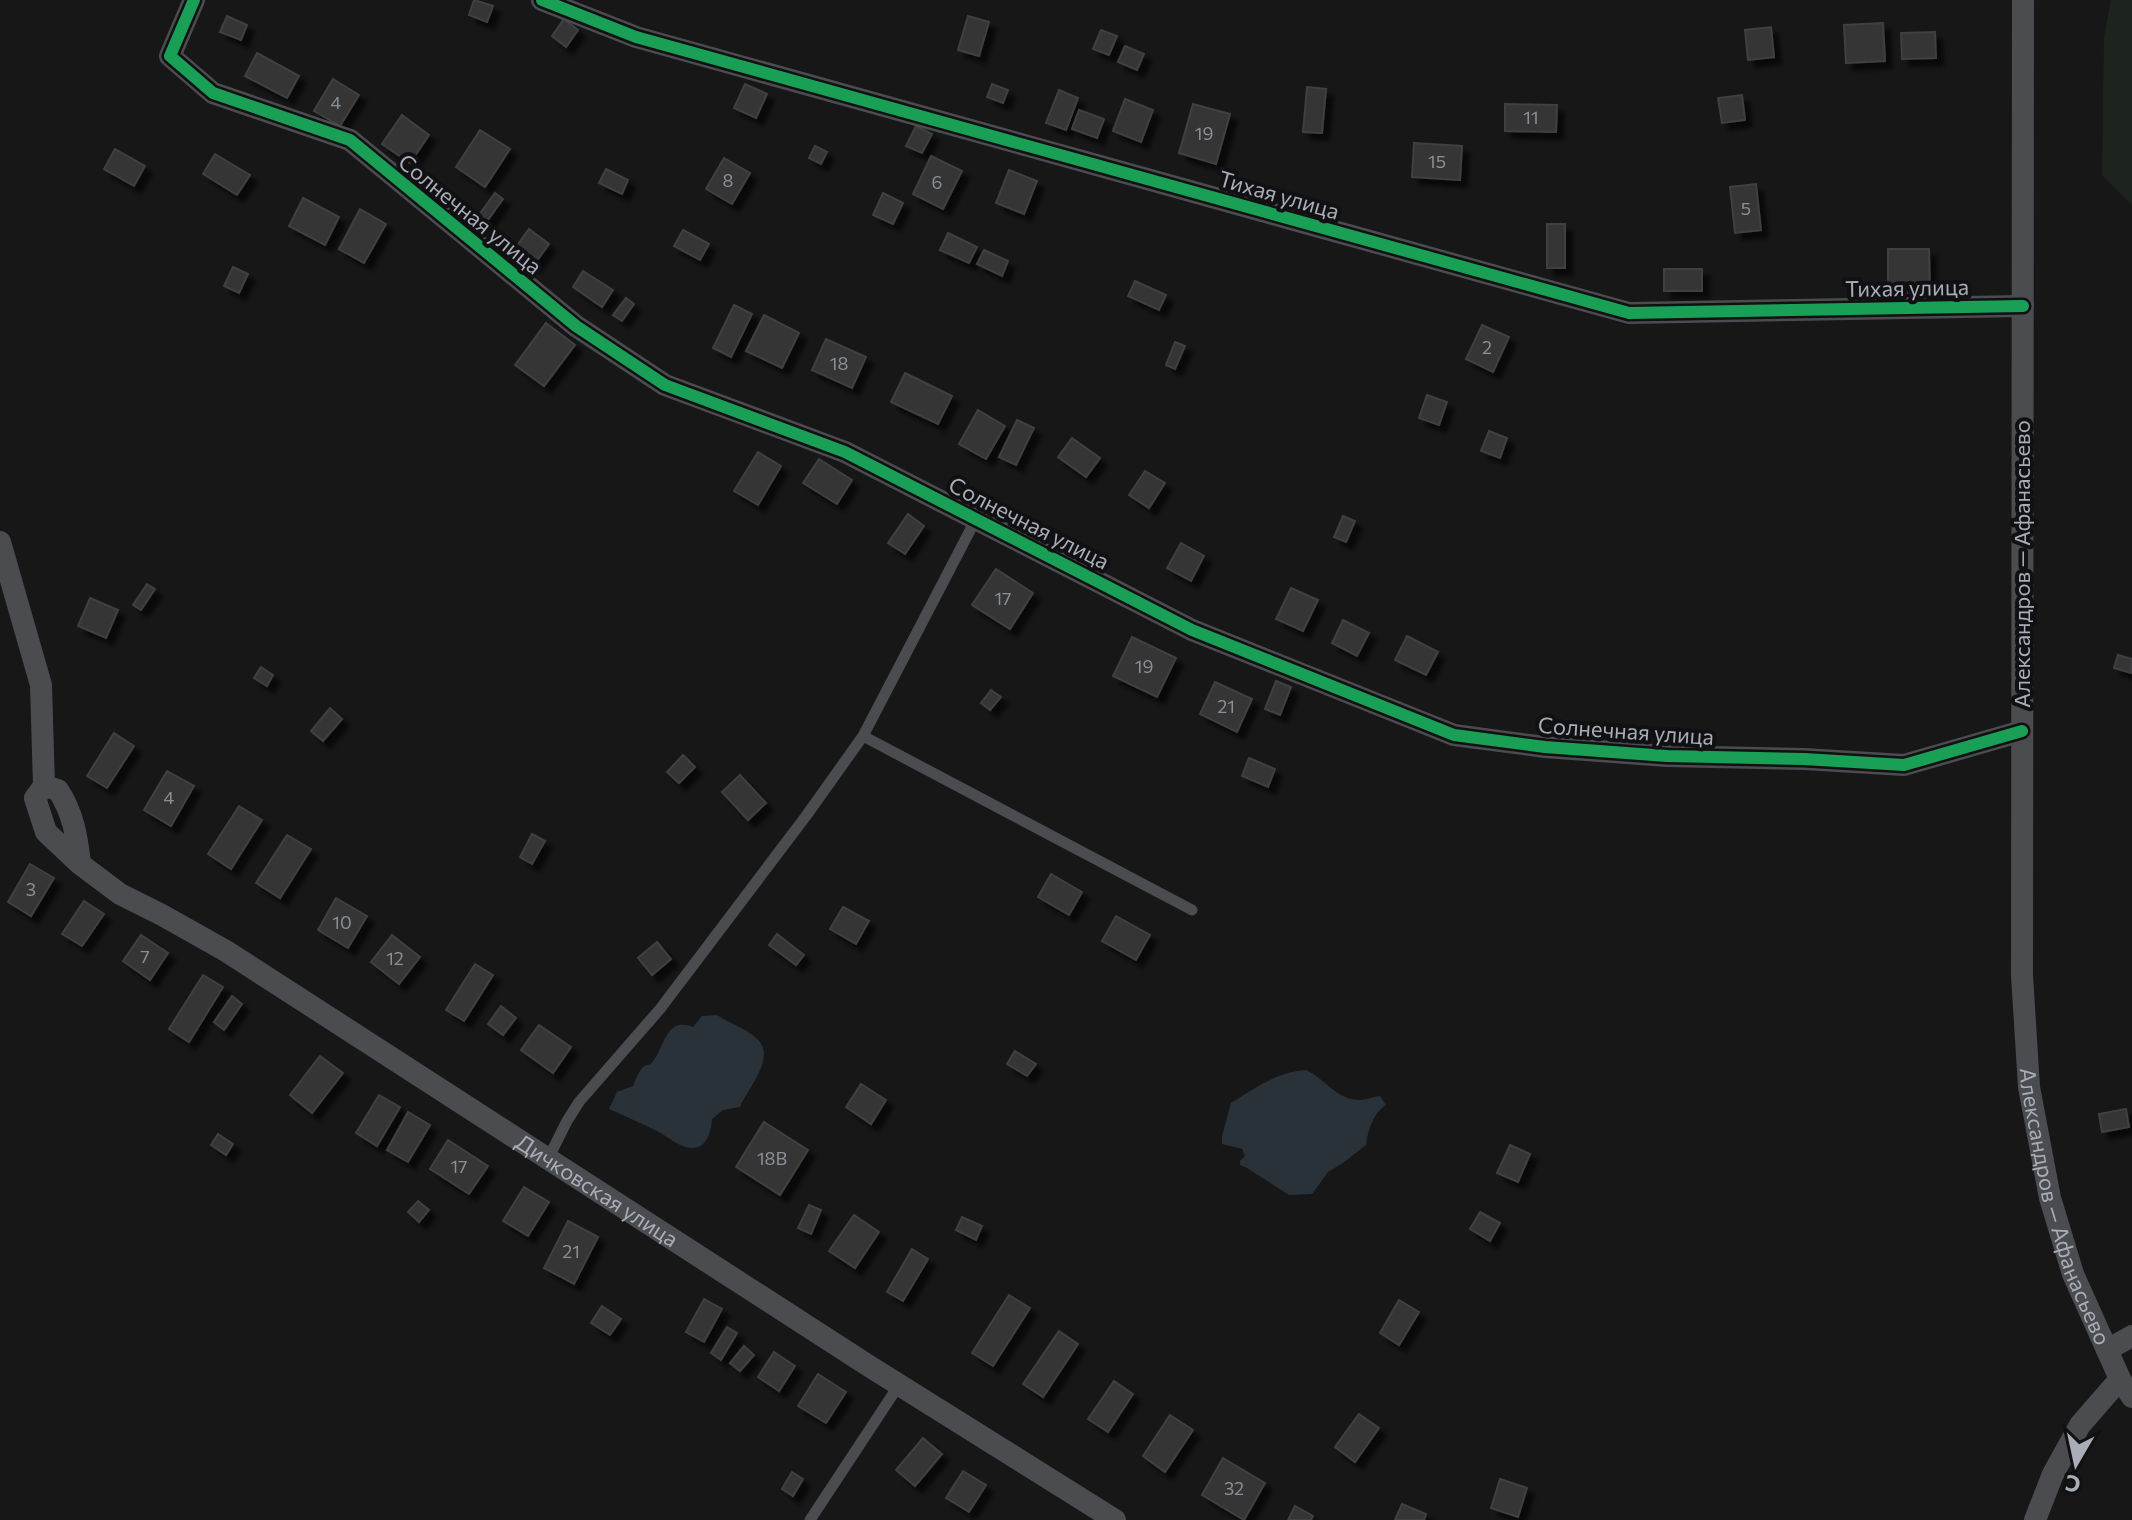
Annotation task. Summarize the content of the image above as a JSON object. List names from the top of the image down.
{
  "streets": {
    "street": [
      "Тихая улица",
      "Солнечная улица",
      "Александров — Афанасьево",
      "Дичковская улица"
    ]
  },
  "crossings": [
    ["Тихая улица", "Александров — Афанасьево"],
    ["Солнечная улица", "Александров — Афанасьево"]
  ],
  "house_numbers": [
    "4",
    "11",
    "19",
    "15",
    "8",
    "6",
    "5",
    "2",
    "18",
    "17",
    "19",
    "21",
    "4",
    "3",
    "10",
    "7",
    "12",
    "18В",
    "17",
    "21",
    "32"
  ],
  "north": "bottom"
}
